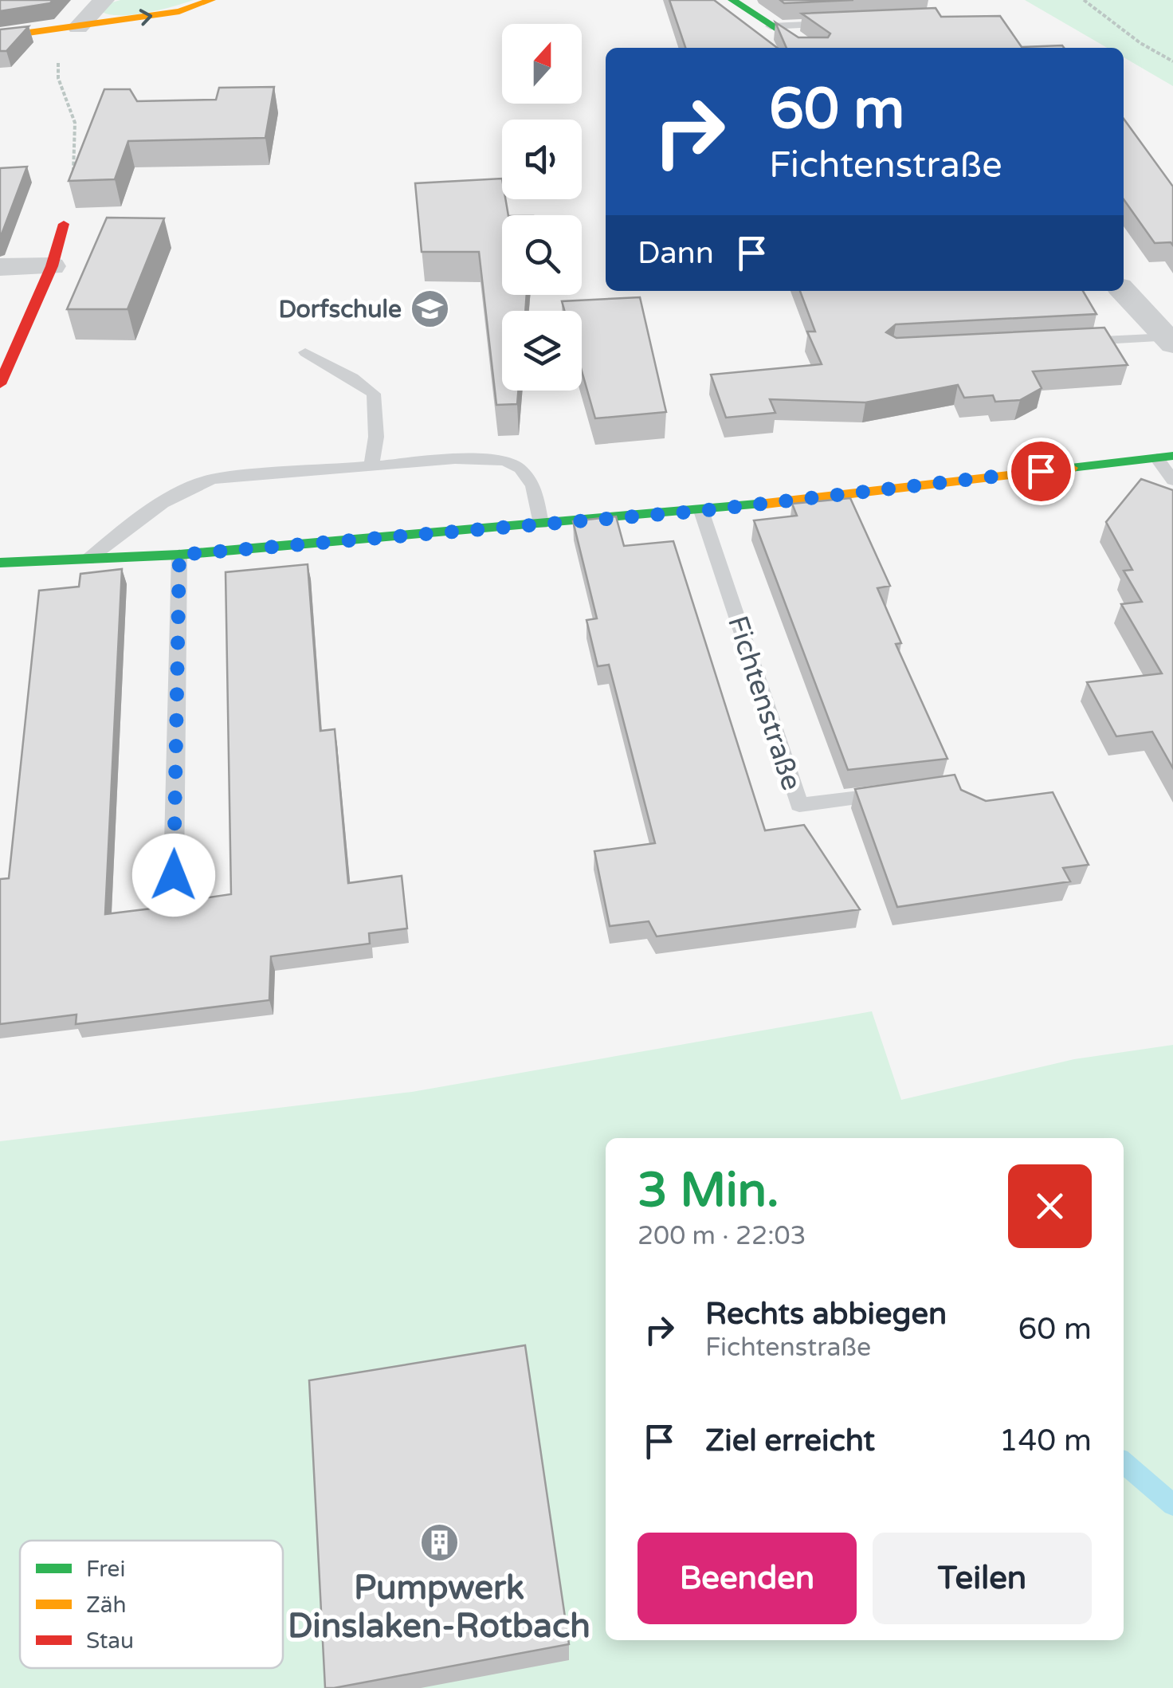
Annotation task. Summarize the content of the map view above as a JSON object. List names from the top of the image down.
{
  "streets": {
    "lane": ["Fichtenstraße"]
  },
  "places": {
    "school or university": ["Dorfschule"],
    "building": ["Pumpwerk Dinslaken-Rotbach"]
  },
  "legend": ["Frei", "Zäh", "Stau"],
  "north": "top",
  "page": {
    "turn": ["60 m", "Fichtenstraße"],
    "then": "Dann",
    "heading": ["3 Min.", "200 m · 22:03"],
    "list": [
      {
        "name": "Rechts abbiegen",
        "note": "Fichtenstraße",
        "value": "60 m"
      },
      {
        "name": "Ziel erreicht",
        "value": "140 m"
      }
    ],
    "buttons": ["Beenden", "Teilen"]
  }
}
